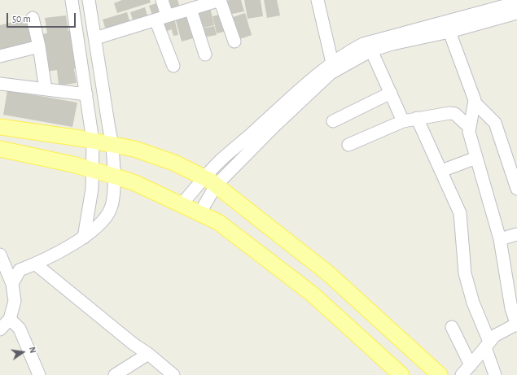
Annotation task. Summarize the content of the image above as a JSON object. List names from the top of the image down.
{
  "scale_bar": "50 m",
  "north": "right"
}
